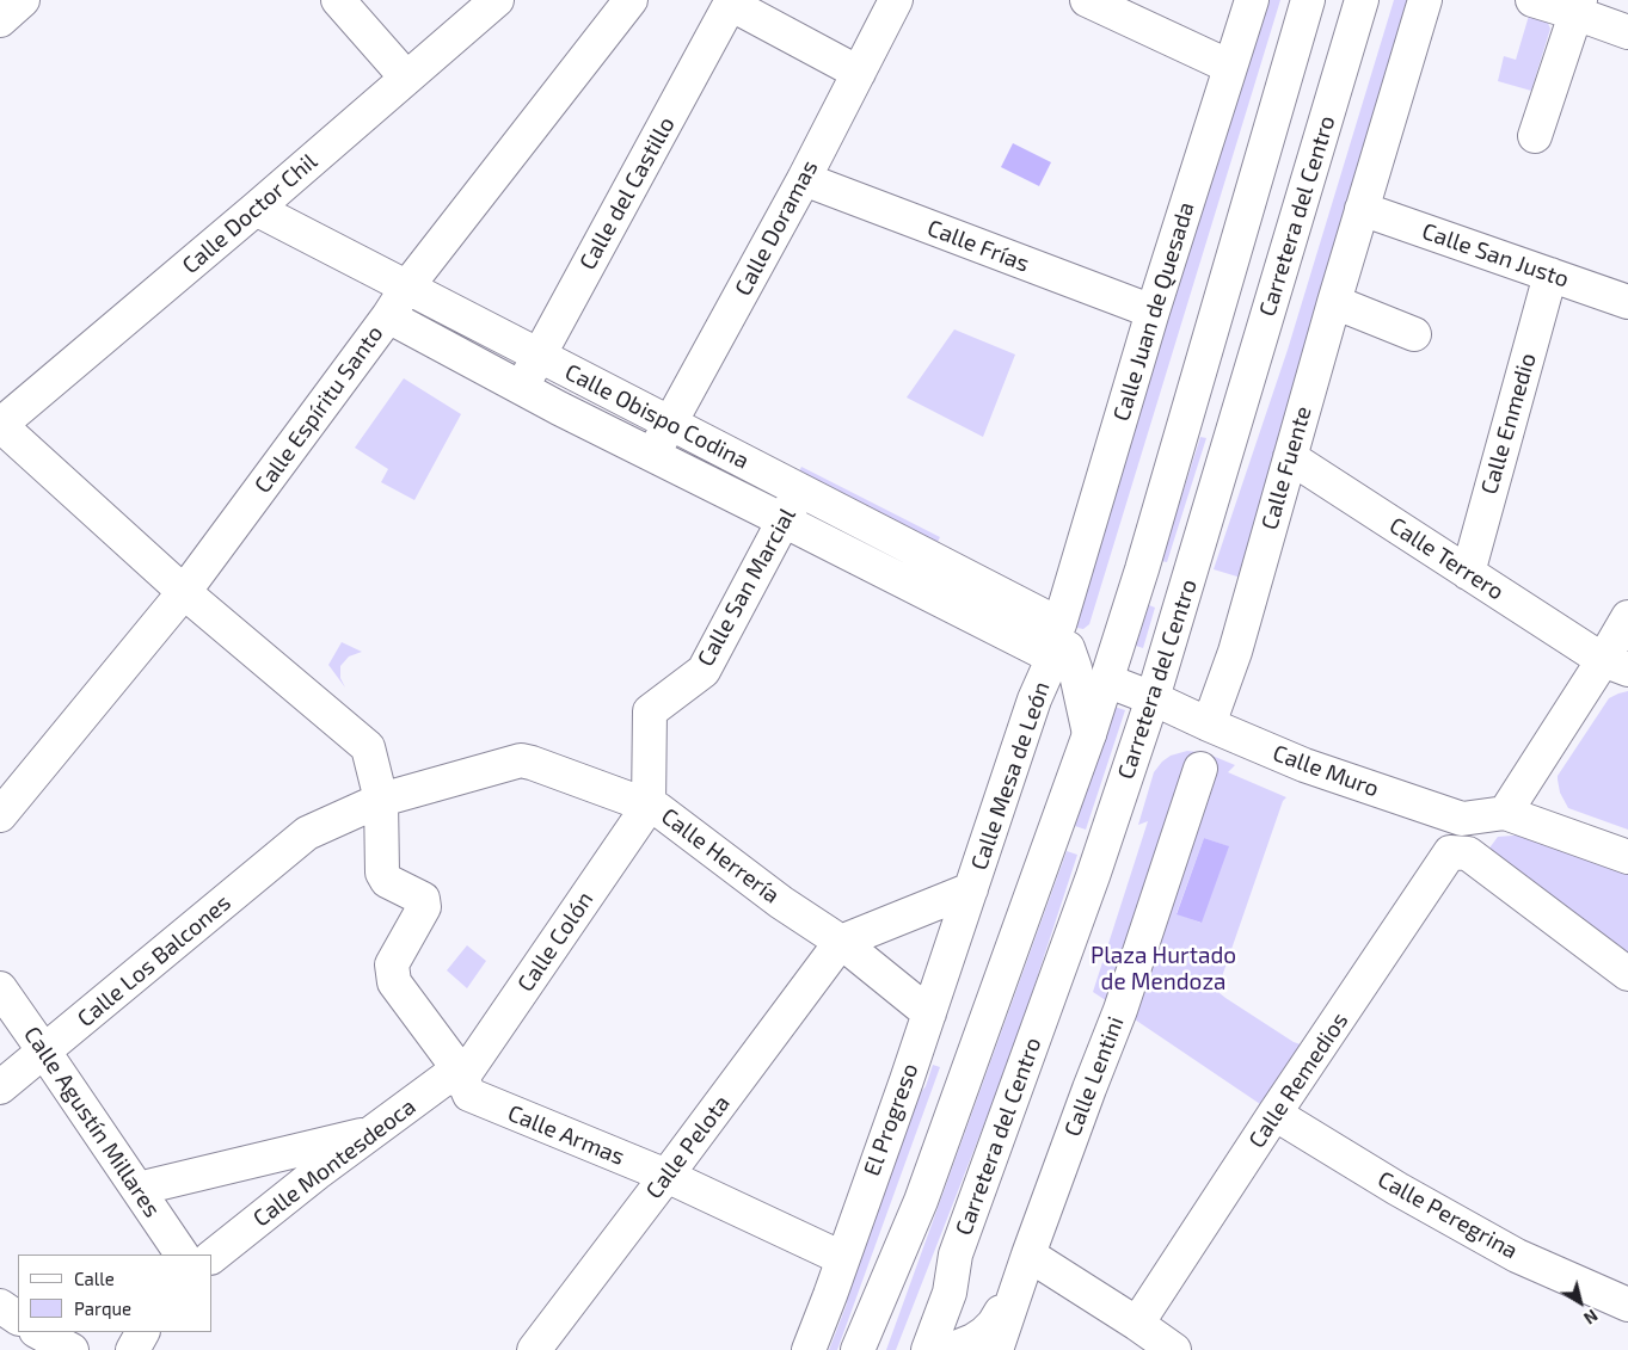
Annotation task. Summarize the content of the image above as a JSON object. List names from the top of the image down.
{
  "streets": {
    "street": [
      "Calle del Castillo",
      "Calle Doctor Chil",
      "Carretera del Centro",
      "Calle Doramas",
      "Calle Frías",
      "Calle San Justo",
      "Calle Juan de Quesada",
      "Calle Espíritu Santo",
      "Calle Obispo Codina",
      "Calle Enmedio",
      "Calle Fuente",
      "Calle Terrero",
      "Calle San Marcial",
      "Calle Muro",
      "Calle Mesa de León",
      "Calle Herrería",
      "Calle Colón",
      "Calle Los Balcones",
      "Calle Lentini",
      "Calle Remedios",
      "El Progreso",
      "Calle Agustín Millares",
      "Calle Armas",
      "Calle Pelota",
      "Calle Montesdeoca",
      "Calle Peregrina"
    ]
  },
  "crossings": [
    ["Calle del Castillo", "Calle Obispo Codina"],
    ["Calle Doctor Chil", "Calle Obispo Codina"],
    ["Carretera del Centro", "Calle Muro"],
    ["Calle Doramas", "Calle Frías"],
    ["Calle Doramas", "Calle Obispo Codina"],
    ["Calle Frías", "Calle Juan de Quesada"],
    ["Calle San Justo", "Calle Enmedio"],
    ["Calle San Justo", "Calle Fuente"],
    ["Calle Juan de Quesada", "Calle Obispo Codina"],
    ["Calle Espíritu Santo", "Calle Obispo Codina"],
    ["Calle Obispo Codina", "Calle San Marcial"],
    ["Calle Obispo Codina", "Calle Mesa de León"],
    ["Calle Enmedio", "Calle Terrero"],
    ["Calle Fuente", "Calle Terrero"],
    ["Calle Fuente", "Calle Muro"],
    ["Calle San Marcial", "Calle Herrería"],
    ["Calle San Marcial", "Calle Colón"],
    ["Calle Muro", "Calle Remedios"],
    ["Calle Mesa de León", "Calle Herrería"],
    ["Calle Mesa de León", "El Progreso"],
    ["Calle Mesa de León", "Calle Pelota"],
    ["Calle Herrería", "Calle Colón"],
    ["Calle Herrería", "Calle Los Balcones"],
    ["Calle Herrería", "El Progreso"],
    ["Calle Herrería", "Calle Armas"],
    ["Calle Herrería", "Calle Pelota"],
    ["Calle Colón", "Calle Armas"],
    ["Calle Colón", "Calle Montesdeoca"],
    ["Calle Los Balcones", "Calle Agustín Millares"],
    ["Calle Remedios", "Calle Peregrina"],
    ["El Progreso", "Calle Armas"],
    ["Calle Armas", "Calle Pelota"],
    ["Calle Armas", "Calle Montesdeoca"]
  ],
  "parks": ["Plaza Hurtado de Mendoza"],
  "legend": ["Calle", "Parque"],
  "north": "bottom right"
}
